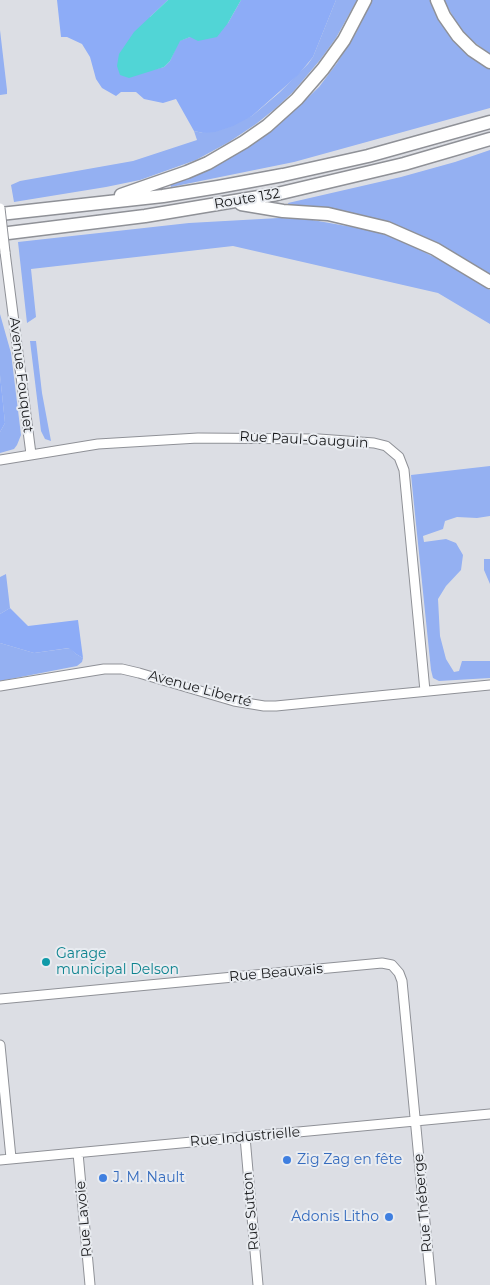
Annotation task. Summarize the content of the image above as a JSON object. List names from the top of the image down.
{
  "streets": {
    "highway": ["Route 132"],
    "street": [
      "Avenue Fouquet",
      "Rue Paul-Gauguin",
      "Avenue Liberté",
      "Rue Beauvais",
      "Rue Industrielle",
      "Rue Théberge",
      "Rue Sutton",
      "Rue Lavoie"
    ]
  },
  "crossings": [
    ["Avenue Fouquet", "Rue Paul-Gauguin"],
    ["Rue Paul-Gauguin", "Avenue Liberté"],
    ["Rue Beauvais", "Rue Industrielle"],
    ["Rue Beauvais", "Rue Théberge"],
    ["Rue Industrielle", "Rue Théberge"],
    ["Rue Industrielle", "Rue Sutton"],
    ["Rue Industrielle", "Rue Lavoie"]
  ],
  "places": [
    "Garage municipal Delson",
    "Zig Zag en fête",
    "J. M. Nault",
    "Adonis Litho"
  ]
}
